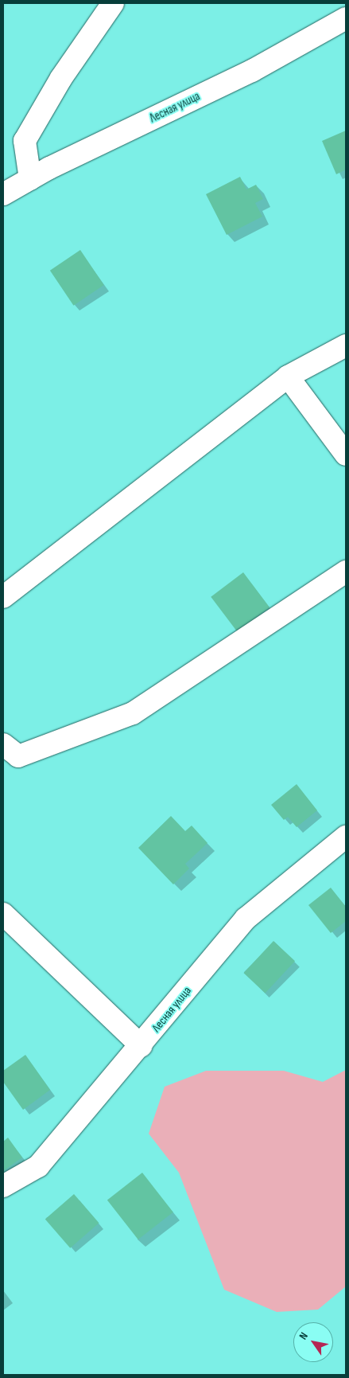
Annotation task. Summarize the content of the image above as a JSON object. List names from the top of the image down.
{
  "streets": {
    "street": ["Лесная улица"]
  },
  "north": "top left"
}
